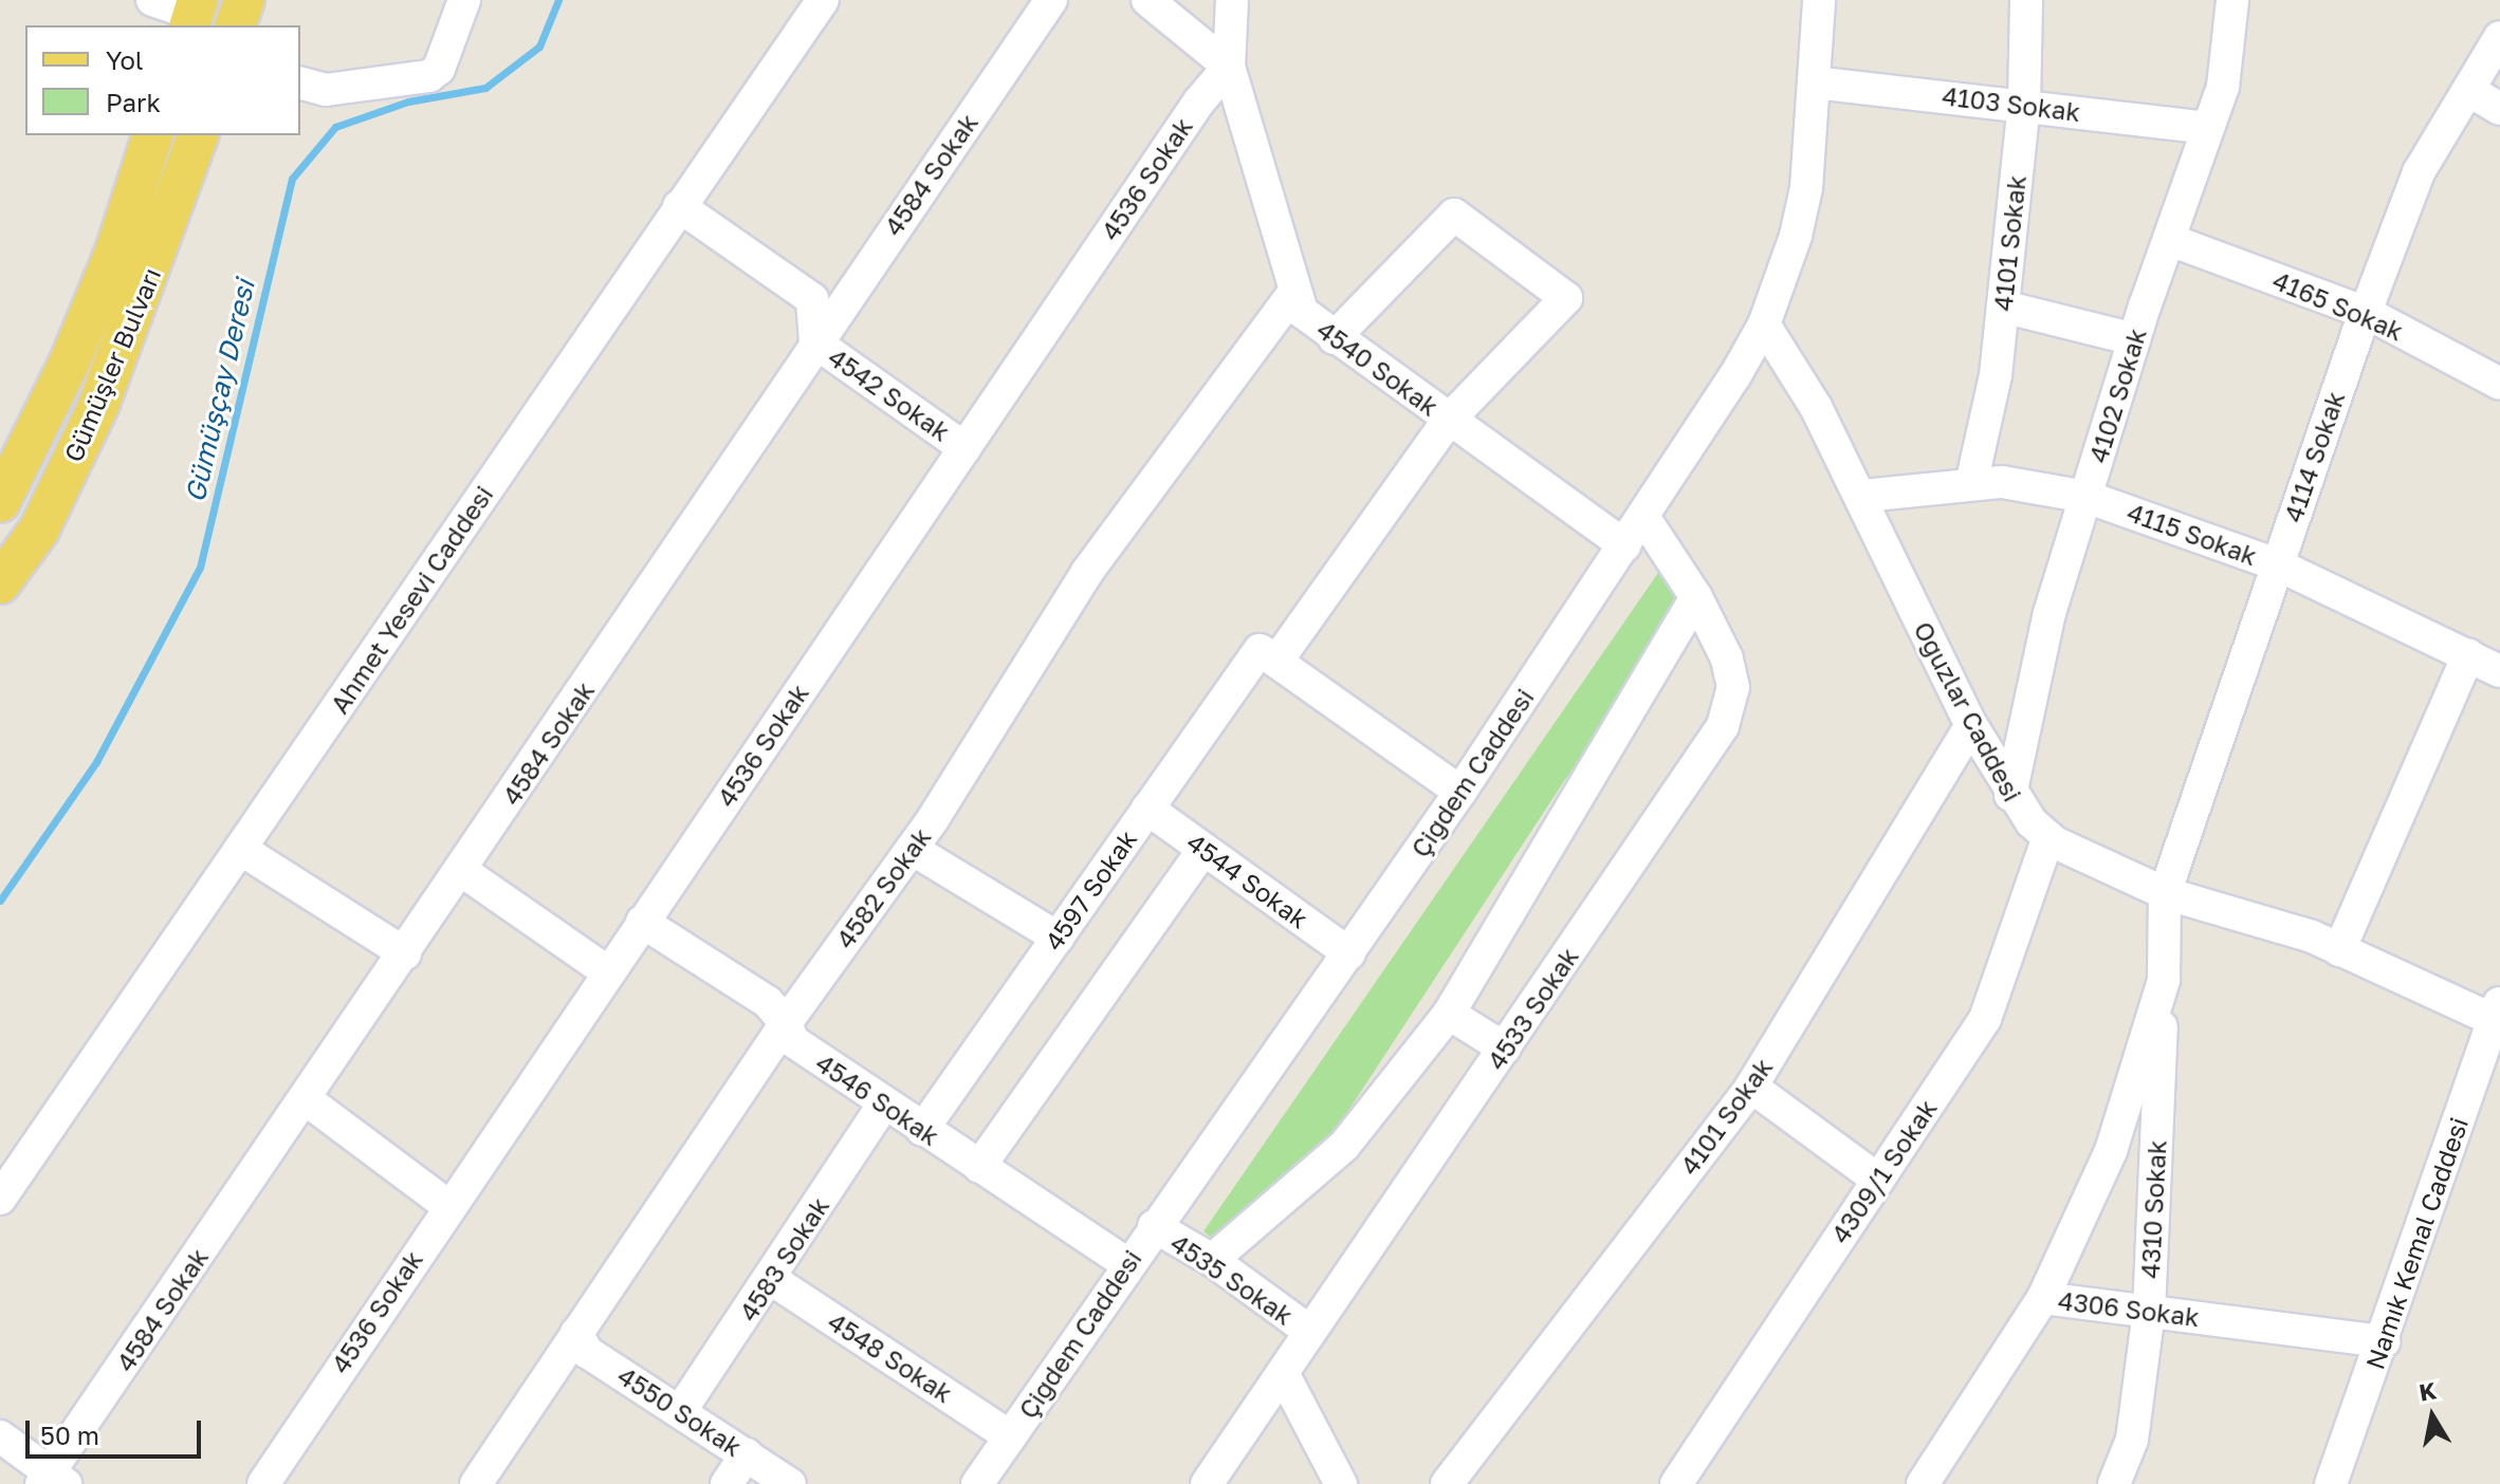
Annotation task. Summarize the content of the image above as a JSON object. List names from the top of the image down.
{
  "streets": {
    "main road": ["Gümüşler Bulvarı"],
    "street": [
      "4103 Sokak",
      "4584 Sokak",
      "4536 Sokak",
      "4101 Sokak",
      "4165 Sokak",
      "4540 Sokak",
      "4542 Sokak",
      "4102 Sokak",
      "4114 Sokak",
      "4115 Sokak",
      "Ahmet Yesevi Caddesi",
      "Oğuzlar Caddesi",
      "Çiğdem Caddesi",
      "4544 Sokak",
      "4582 Sokak",
      "4597 Sokak",
      "4533 Sokak",
      "4546 Sokak",
      "4309/1 Sokak",
      "4310 Sokak",
      "Namık Kemal Caddesi",
      "4583 Sokak",
      "4535 Sokak",
      "4306 Sokak",
      "4548 Sokak",
      "4550 Sokak"
    ]
  },
  "crossings": [
    ["4103 Sokak", "4101 Sokak"],
    ["4103 Sokak", "4102 Sokak"],
    ["4103 Sokak", "Çiğdem Caddesi"],
    ["4584 Sokak", "4542 Sokak"],
    ["4536 Sokak", "4540 Sokak"],
    ["4536 Sokak", "4542 Sokak"],
    ["4536 Sokak", "4546 Sokak"],
    ["4101 Sokak", "4115 Sokak"],
    ["4101 Sokak", "Oğuzlar Caddesi"],
    ["4165 Sokak", "4102 Sokak"],
    ["4165 Sokak", "4114 Sokak"],
    ["4540 Sokak", "Çiğdem Caddesi"],
    ["4540 Sokak", "4582 Sokak"],
    ["4540 Sokak", "4597 Sokak"],
    ["4542 Sokak", "Ahmet Yesevi Caddesi"],
    ["4102 Sokak", "4115 Sokak"],
    ["4102 Sokak", "Oğuzlar Caddesi"],
    ["4114 Sokak", "4115 Sokak"],
    ["4114 Sokak", "Oğuzlar Caddesi"],
    ["4114 Sokak", "4310 Sokak"],
    ["4115 Sokak", "Oğuzlar Caddesi"],
    ["Oğuzlar Caddesi", "Çiğdem Caddesi"],
    ["Oğuzlar Caddesi", "4309/1 Sokak"],
    ["Oğuzlar Caddesi", "4310 Sokak"],
    ["Oğuzlar Caddesi", "Namık Kemal Caddesi"],
    ["Çiğdem Caddesi", "4544 Sokak"],
    ["Çiğdem Caddesi", "4533 Sokak"],
    ["Çiğdem Caddesi", "4546 Sokak"],
    ["Çiğdem Caddesi", "4535 Sokak"],
    ["Çiğdem Caddesi", "4548 Sokak"],
    ["4544 Sokak", "4597 Sokak"],
    ["4582 Sokak", "4546 Sokak"],
    ["4582 Sokak", "4550 Sokak"],
    ["4597 Sokak", "4546 Sokak"],
    ["4533 Sokak", "4535 Sokak"],
    ["4546 Sokak", "4583 Sokak"],
    ["4310 Sokak", "4306 Sokak"],
    ["Namık Kemal Caddesi", "4306 Sokak"],
    ["4583 Sokak", "4548 Sokak"],
    ["4583 Sokak", "4550 Sokak"]
  ],
  "water": ["Gümüşçay Deresi"],
  "legend": ["Yol", "Park"],
  "scale_bar": "50 m",
  "north": "top"
}
